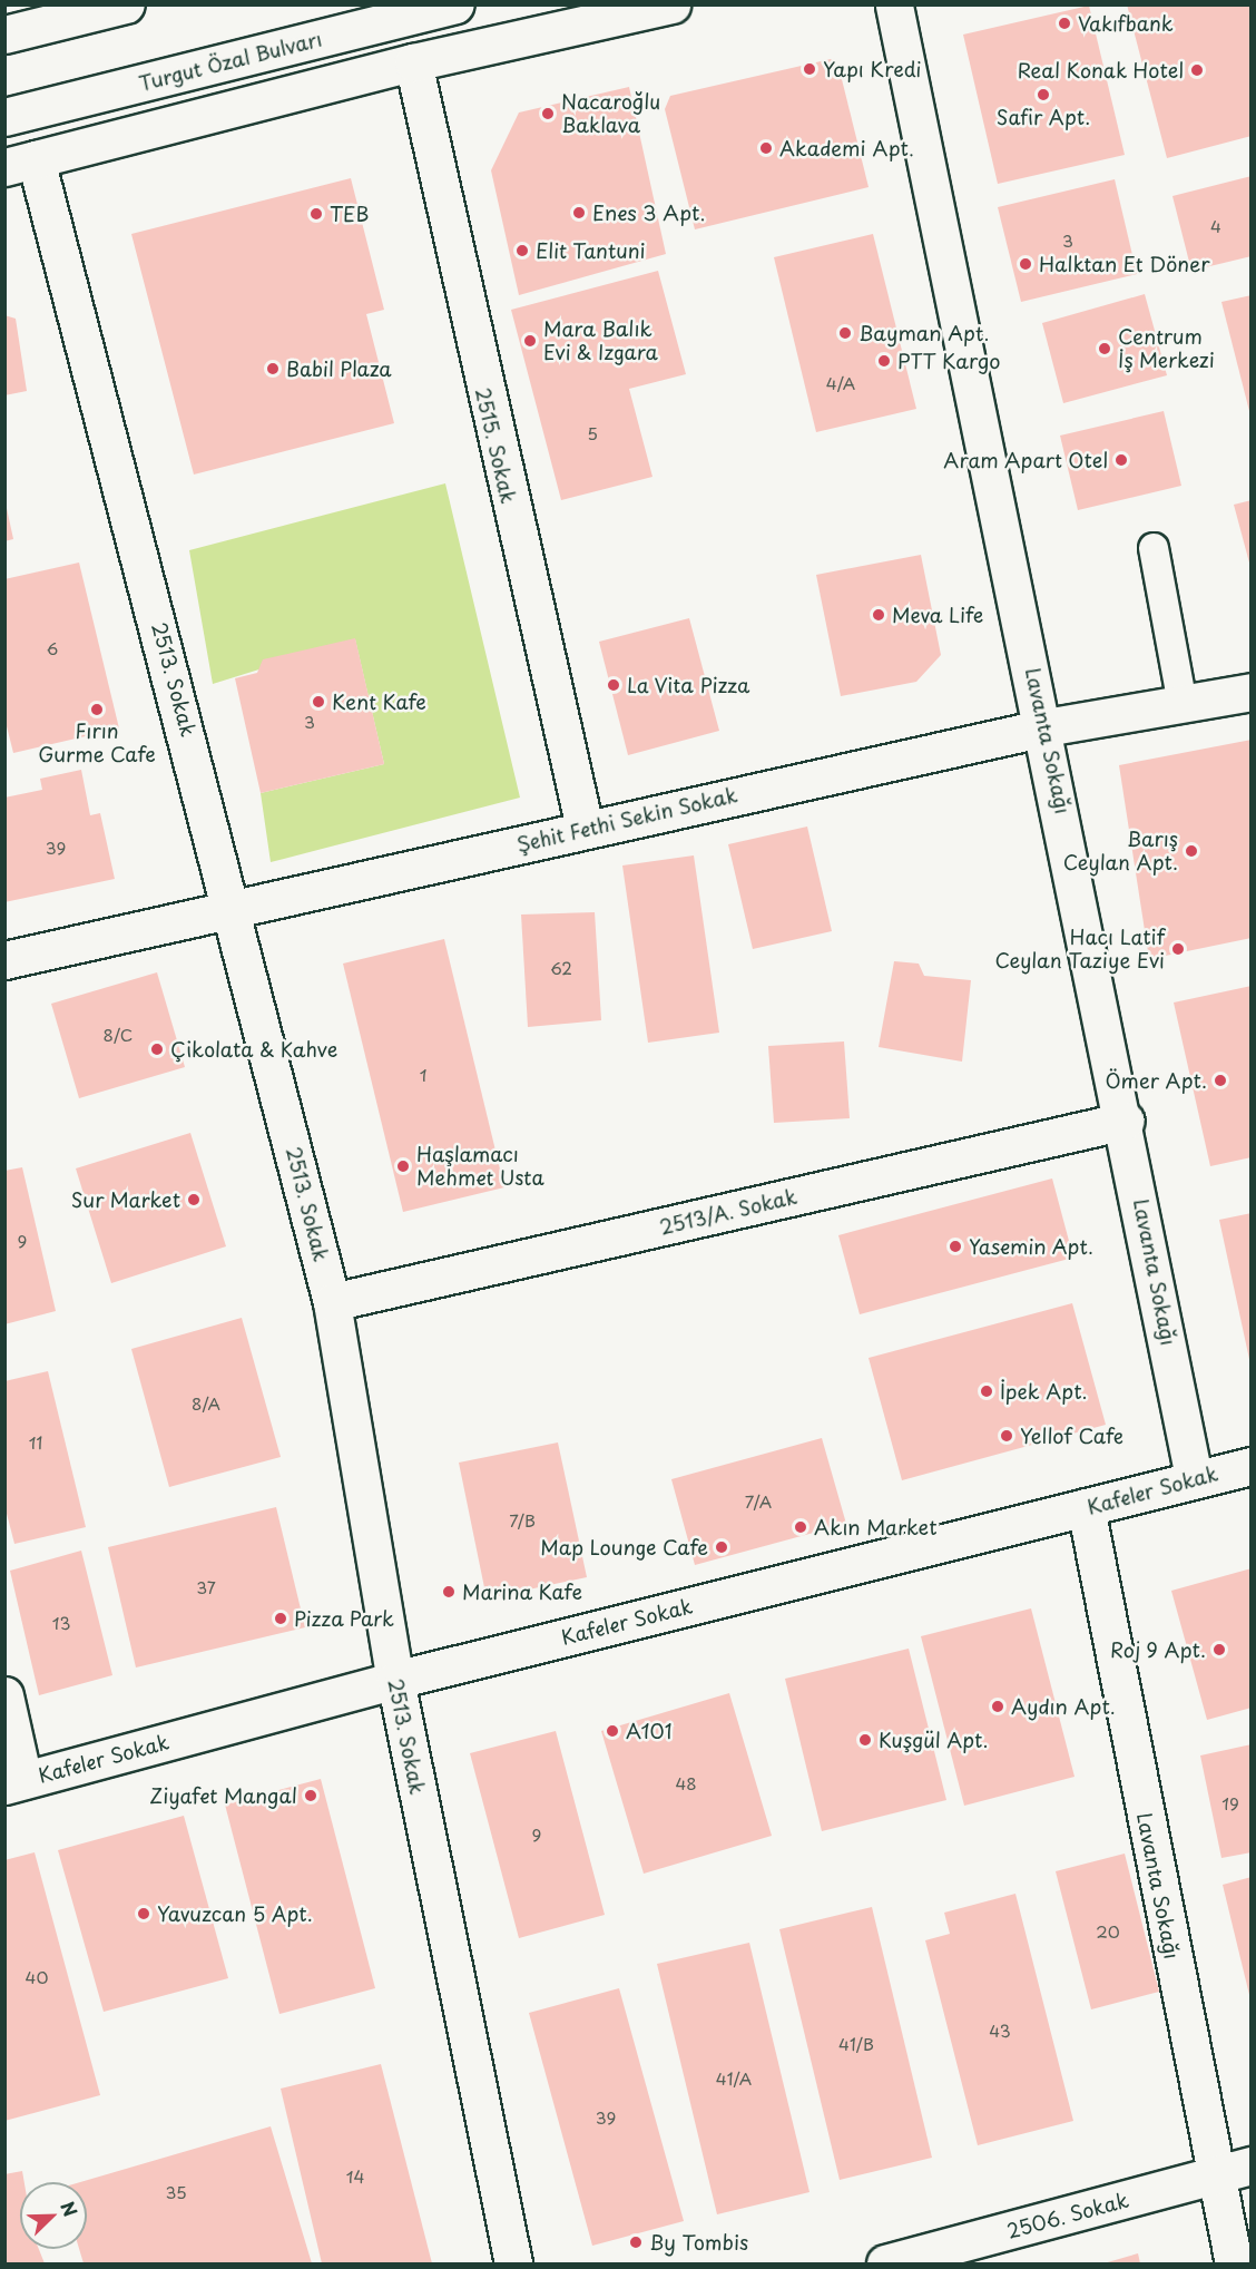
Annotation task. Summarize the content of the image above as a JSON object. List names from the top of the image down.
{
  "streets": {
    "street": [
      "Turgut Özal Bulvarı",
      "2515. Sokak",
      "2513. Sokak",
      "Lavanta Sokağı",
      "Şehit Fethi Sekin Sokak",
      "2513/A. Sokak",
      "Kafeler Sokak",
      "2506. Sokak"
    ]
  },
  "crossings": [
    ["2515. Sokak", "Şehit Fethi Sekin Sokak"],
    ["2513. Sokak", "Şehit Fethi Sekin Sokak"],
    ["2513. Sokak", "2513/A. Sokak"],
    ["2513. Sokak", "Kafeler Sokak"],
    ["Lavanta Sokağı", "Şehit Fethi Sekin Sokak"],
    ["Lavanta Sokağı", "2513/A. Sokak"],
    ["Lavanta Sokağı", "Kafeler Sokak"],
    ["Lavanta Sokağı", "2506. Sokak"]
  ],
  "places": [
    "Vakıfbank",
    "Yapı Kredi",
    "Real Konak Hotel",
    "Safir Apt.",
    "Nacaroğlu Baklava",
    "Akademi Apt.",
    "Enes 3 Apt.",
    "TEB",
    "Elit Tantuni",
    "Halktan Et Döner",
    "Bayman Apt.",
    "Mara Balık Evi & Izgara",
    "Centrum İş Merkezi",
    "PTT Kargo",
    "Babil Plaza",
    "Aram Apart Otel",
    "Meva Life",
    "La Vita Pizza",
    "Kent Kafe",
    "Fırın Gurme Cafe",
    "Barış Ceylan Apt.",
    "Hacı Latif Ceylan Taziye Evi",
    "Çikolata & Kahve",
    "Ömer Apt.",
    "Haşlamacı Mehmet Usta",
    "Sur Market",
    "Yasemin Apt.",
    "İpek Apt.",
    "Yellof Cafe",
    "Akın Market",
    "Map Lounge Cafe",
    "Marina Kafe",
    "Pizza Park",
    "Roj 9 Apt.",
    "Aydın Apt.",
    "A101",
    "Kuşgül Apt.",
    "Ziyafet Mangal",
    "Yavuzcan 5 Apt.",
    "By Tombis"
  ],
  "house_numbers": [
    "4",
    "3",
    "4/A",
    "5",
    "6",
    "3",
    "39",
    "62",
    "8/C",
    "1",
    "9",
    "8/A",
    "11",
    "7/A",
    "7/B",
    "37",
    "13",
    "48",
    "19",
    "9",
    "20",
    "40",
    "43",
    "41/B",
    "41/A",
    "39",
    "14",
    "35"
  ],
  "north": "top right"
}
